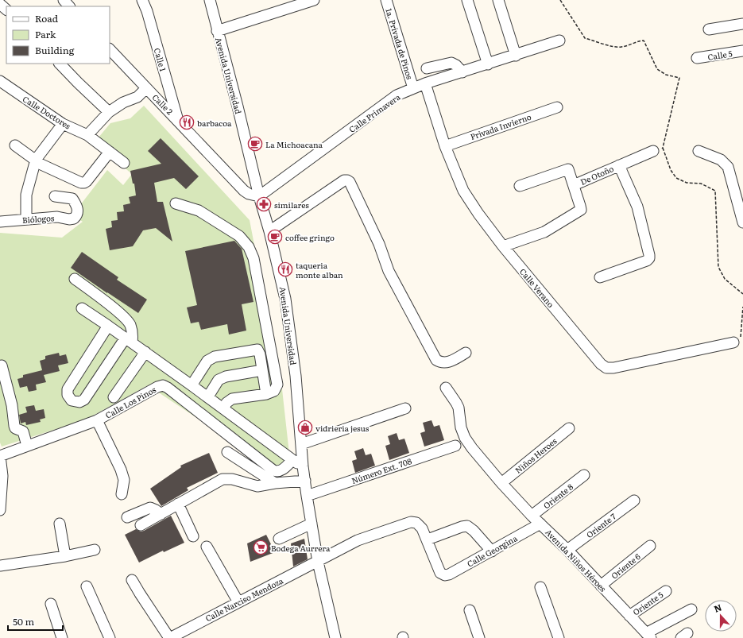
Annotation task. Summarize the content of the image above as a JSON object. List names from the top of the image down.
{
  "streets": {
    "street": [
      "1a. Privada de Pinos",
      "Calle 5",
      "Calle 1",
      "Avenida Universidad",
      "Calle 2",
      "Calle Doctores",
      "Calle Primavera",
      "Privada Invierno",
      "De Otoño",
      "Biólogos",
      "Calle Verano",
      "Calle Los Pinos",
      "Niños Heroes",
      "Número Ext. 708",
      "Oriente 8",
      "Oriente 7",
      "Calle Georgina",
      "Avenida Niños Héroes",
      "Oriente 6",
      "Calle Narciso Mendoza",
      "Oriente 5"
    ]
  },
  "crossings": [
    ["1a. Privada de Pinos", "Calle Primavera"],
    ["Calle 1", "Calle 2"],
    ["Avenida Universidad", "Calle 2"],
    ["Avenida Universidad", "Calle Primavera"],
    ["Avenida Universidad", "Número Ext. 708"],
    ["Avenida Universidad", "Calle Narciso Mendoza"],
    ["Calle 2", "Calle Primavera"],
    ["Calle Primavera", "Calle Verano"],
    ["Privada Invierno", "Calle Verano"],
    ["De Otoño", "Calle Verano"],
    ["Niños Heroes", "Avenida Niños Héroes"],
    ["Oriente 8", "Avenida Niños Héroes"],
    ["Oriente 7", "Avenida Niños Héroes"],
    ["Calle Georgina", "Avenida Niños Héroes"],
    ["Calle Georgina", "Calle Narciso Mendoza"],
    ["Avenida Niños Héroes", "Oriente 6"],
    ["Avenida Niños Héroes", "Oriente 5"]
  ],
  "places": {
    "restaurant": ["barbacoa", "taqueria monte alban"],
    "cafe": ["La Michoacana", "coffee gringo"],
    "pharmacy": ["similares"],
    "shop": ["vidrieria jesus"],
    "supermarket": ["Bodega Aurrera"]
  },
  "legend": ["Road", "Park", "Building"],
  "scale_bar": "50 m",
  "north": "top"
}
